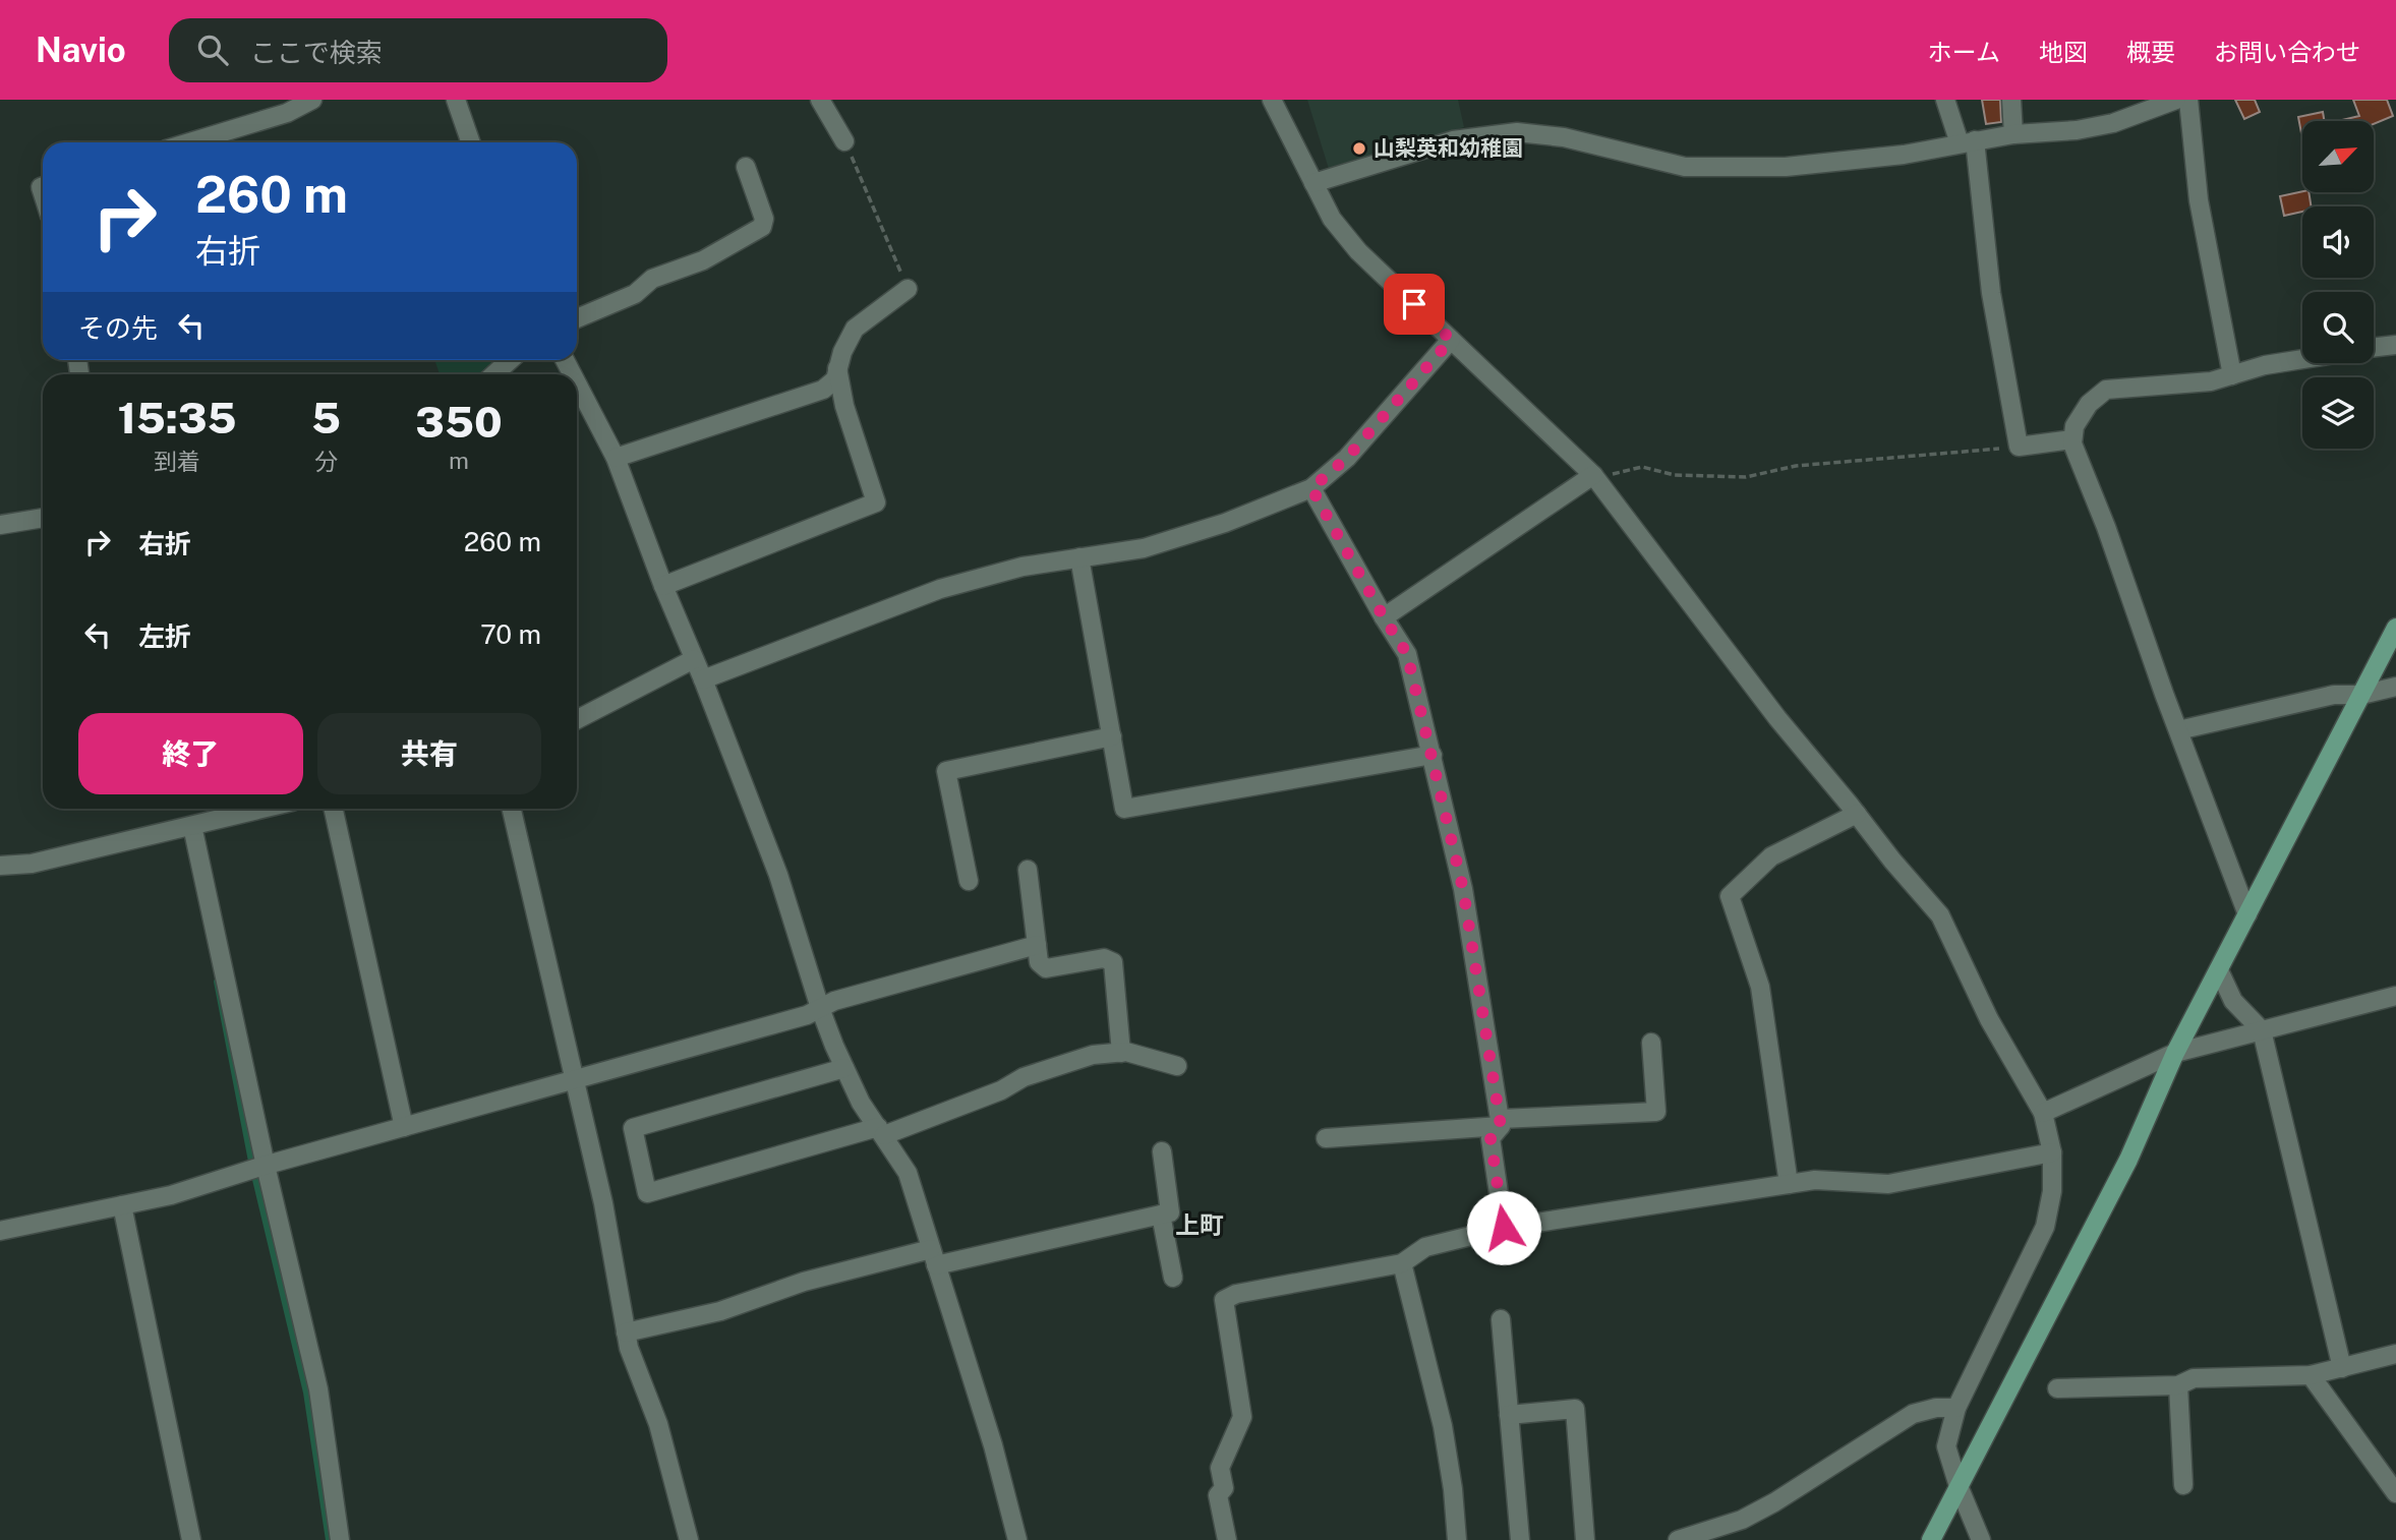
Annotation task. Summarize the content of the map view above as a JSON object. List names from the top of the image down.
{
  "districts": ["上町"],
  "places": ["山梨英和幼稚園"],
  "north": "top right",
  "page": {
    "header": "Navio",
    "search": "ここで検索",
    "nav": [
      "ホーム",
      "地図",
      "概要",
      "お問い合わせ"
    ],
    "turn": ["260 m", "右折"],
    "then": "その先",
    "eta": [
      "15:35",
      "到着",
      "5",
      "分",
      "350",
      "m"
    ],
    "list": [
      {
        "name": "右折",
        "value": "260 m"
      },
      {
        "name": "左折",
        "value": "70 m"
      }
    ],
    "buttons": ["終了", "共有"]
  }
}
